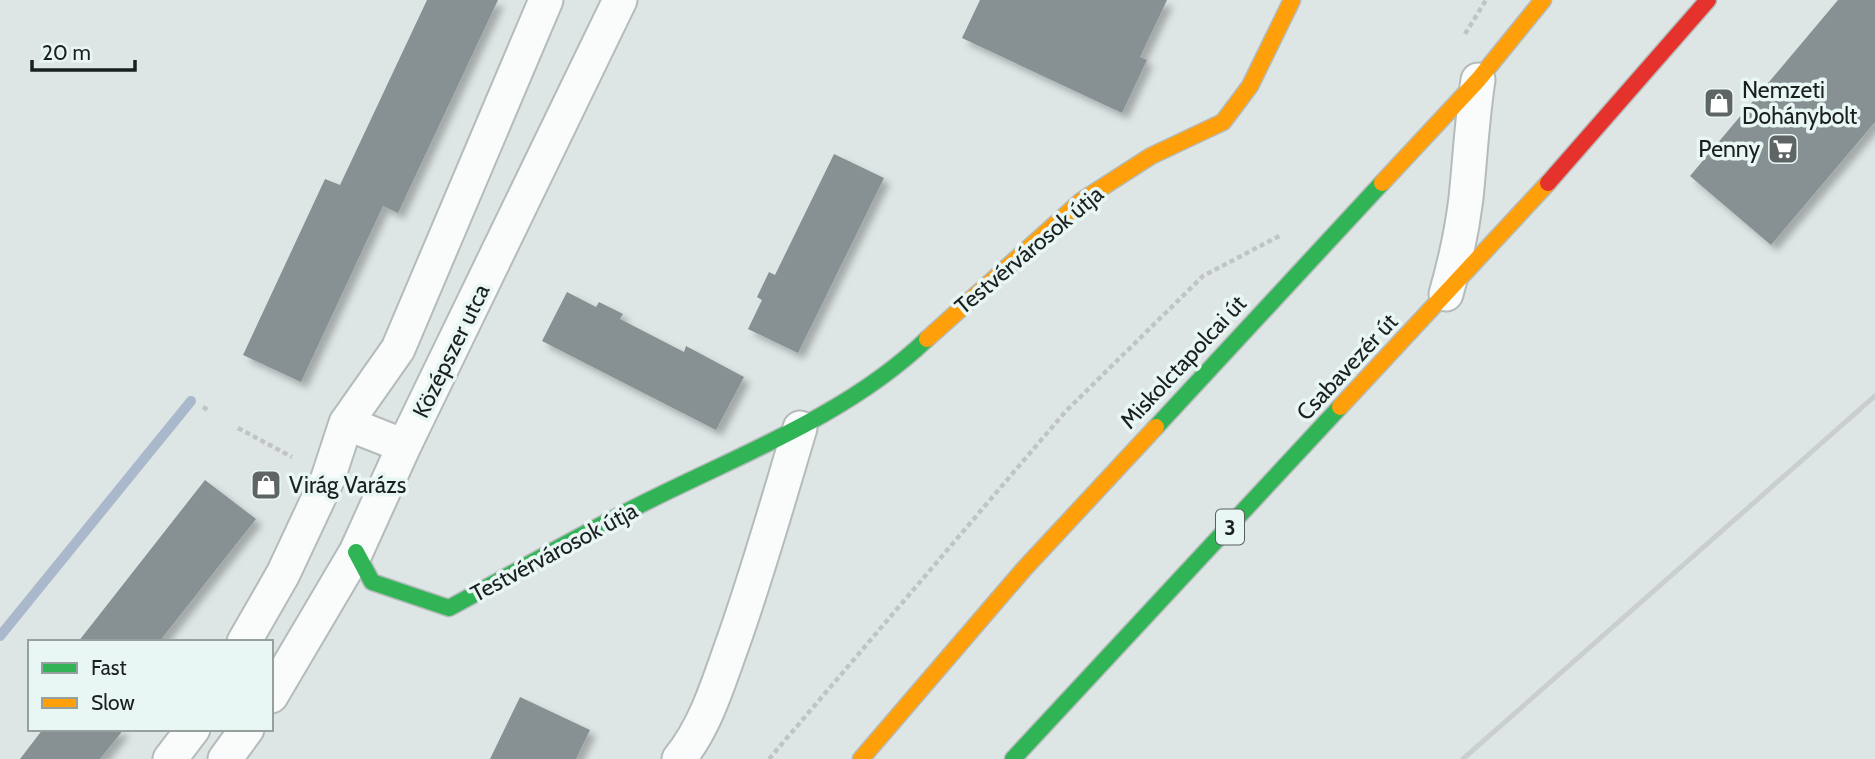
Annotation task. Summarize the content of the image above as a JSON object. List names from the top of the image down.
{
  "streets": {
    "street": [
      "Testvérvárosok útja",
      "Középszer utca",
      "Miskolctapolcai út",
      "Csabavezér út",
      "3"
    ]
  },
  "crossings": [
    ["Testvérvárosok útja", "Középszer utca"]
  ],
  "places": {
    "shop": ["Nemzeti Dohánybolt", "Virág Varázs"],
    "supermarket": ["Penny"]
  },
  "legend": ["Fast", "Slow"],
  "scale_bar": "20 m"
}
